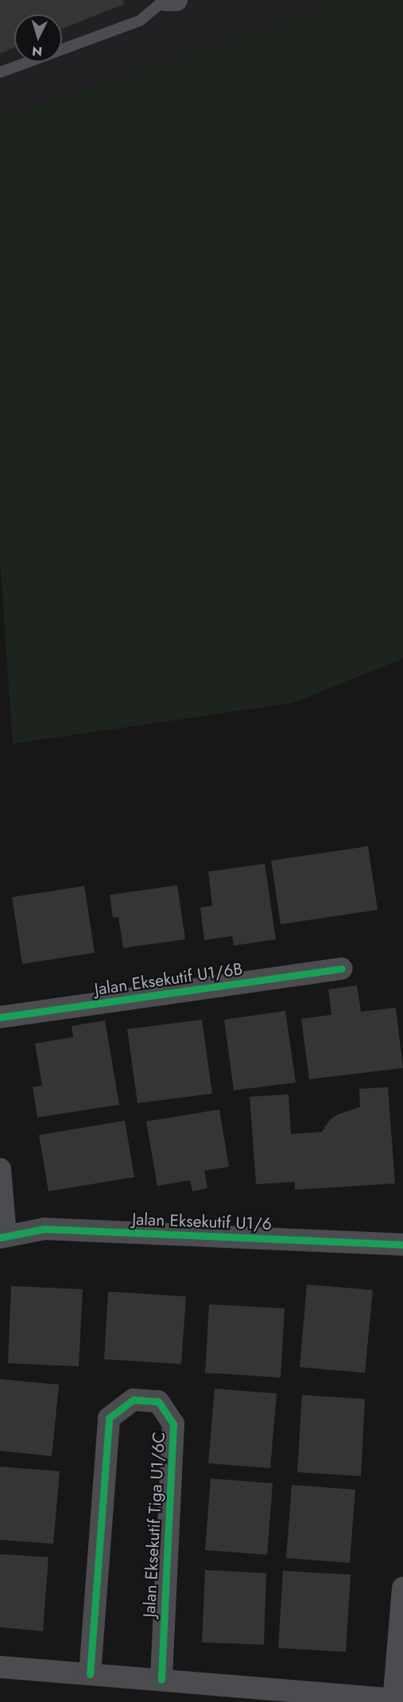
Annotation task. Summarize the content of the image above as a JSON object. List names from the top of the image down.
{
  "streets": {
    "street": ["Jalan Eksekutif U1/6B", "Jalan Eksekutif U1/6", "Jalan Eksekutif Tiga U1/6C"]
  },
  "north": "bottom"
}
